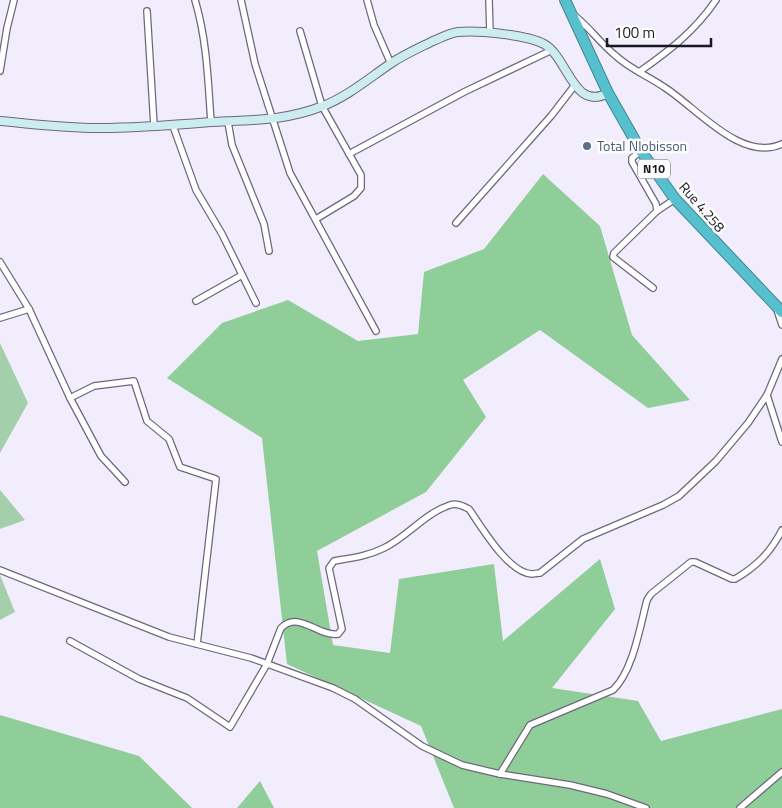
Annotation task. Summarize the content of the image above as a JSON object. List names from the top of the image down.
{
  "streets": {
    "highway": ["N10", "Rue 4.258"]
  },
  "places": ["Total Nlobisson"],
  "scale_bar": "100 m"
}
